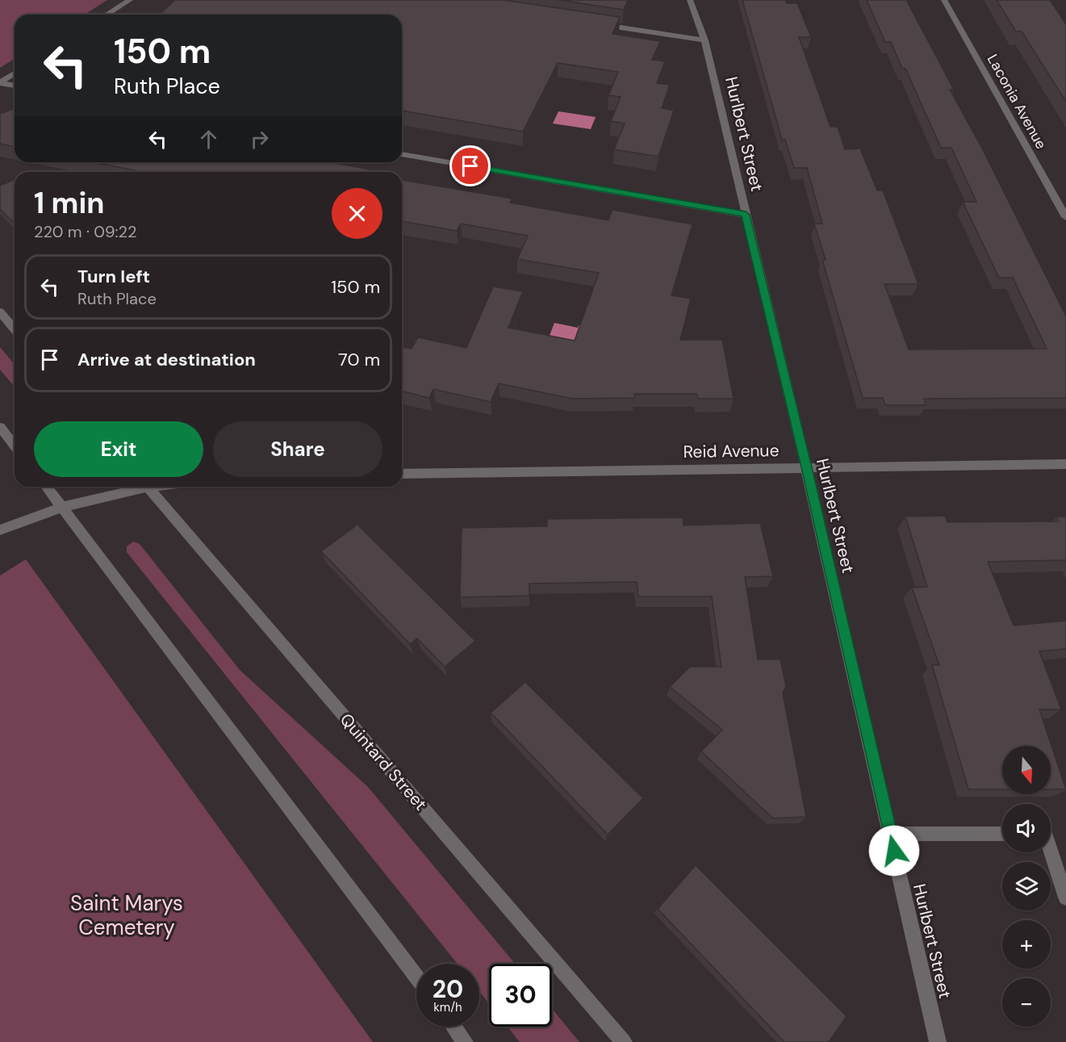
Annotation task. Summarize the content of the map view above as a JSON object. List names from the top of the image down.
{
  "streets": {
    "street": [
      "Laconia Avenue",
      "Hurlbert Street",
      "Reid Avenue",
      "Quintard Street"
    ]
  },
  "crossings": [
    ["Hurlbert Street", "Reid Avenue"]
  ],
  "parks": ["Saint Marys Cemetery"],
  "north": "bottom",
  "page": {
    "turn": ["150 m", "Ruth Place"],
    "heading": ["1 min", "220 m · 09:22"],
    "list": [
      {
        "name": "Turn left",
        "note": "Ruth Place",
        "value": "150 m"
      },
      {
        "name": "Arrive at destination",
        "value": "70 m"
      }
    ],
    "buttons": ["Exit", "Share"],
    "map_buttons": ["+", "−"],
    "speed": "20 km/h",
    "limit": "30"
  }
}
